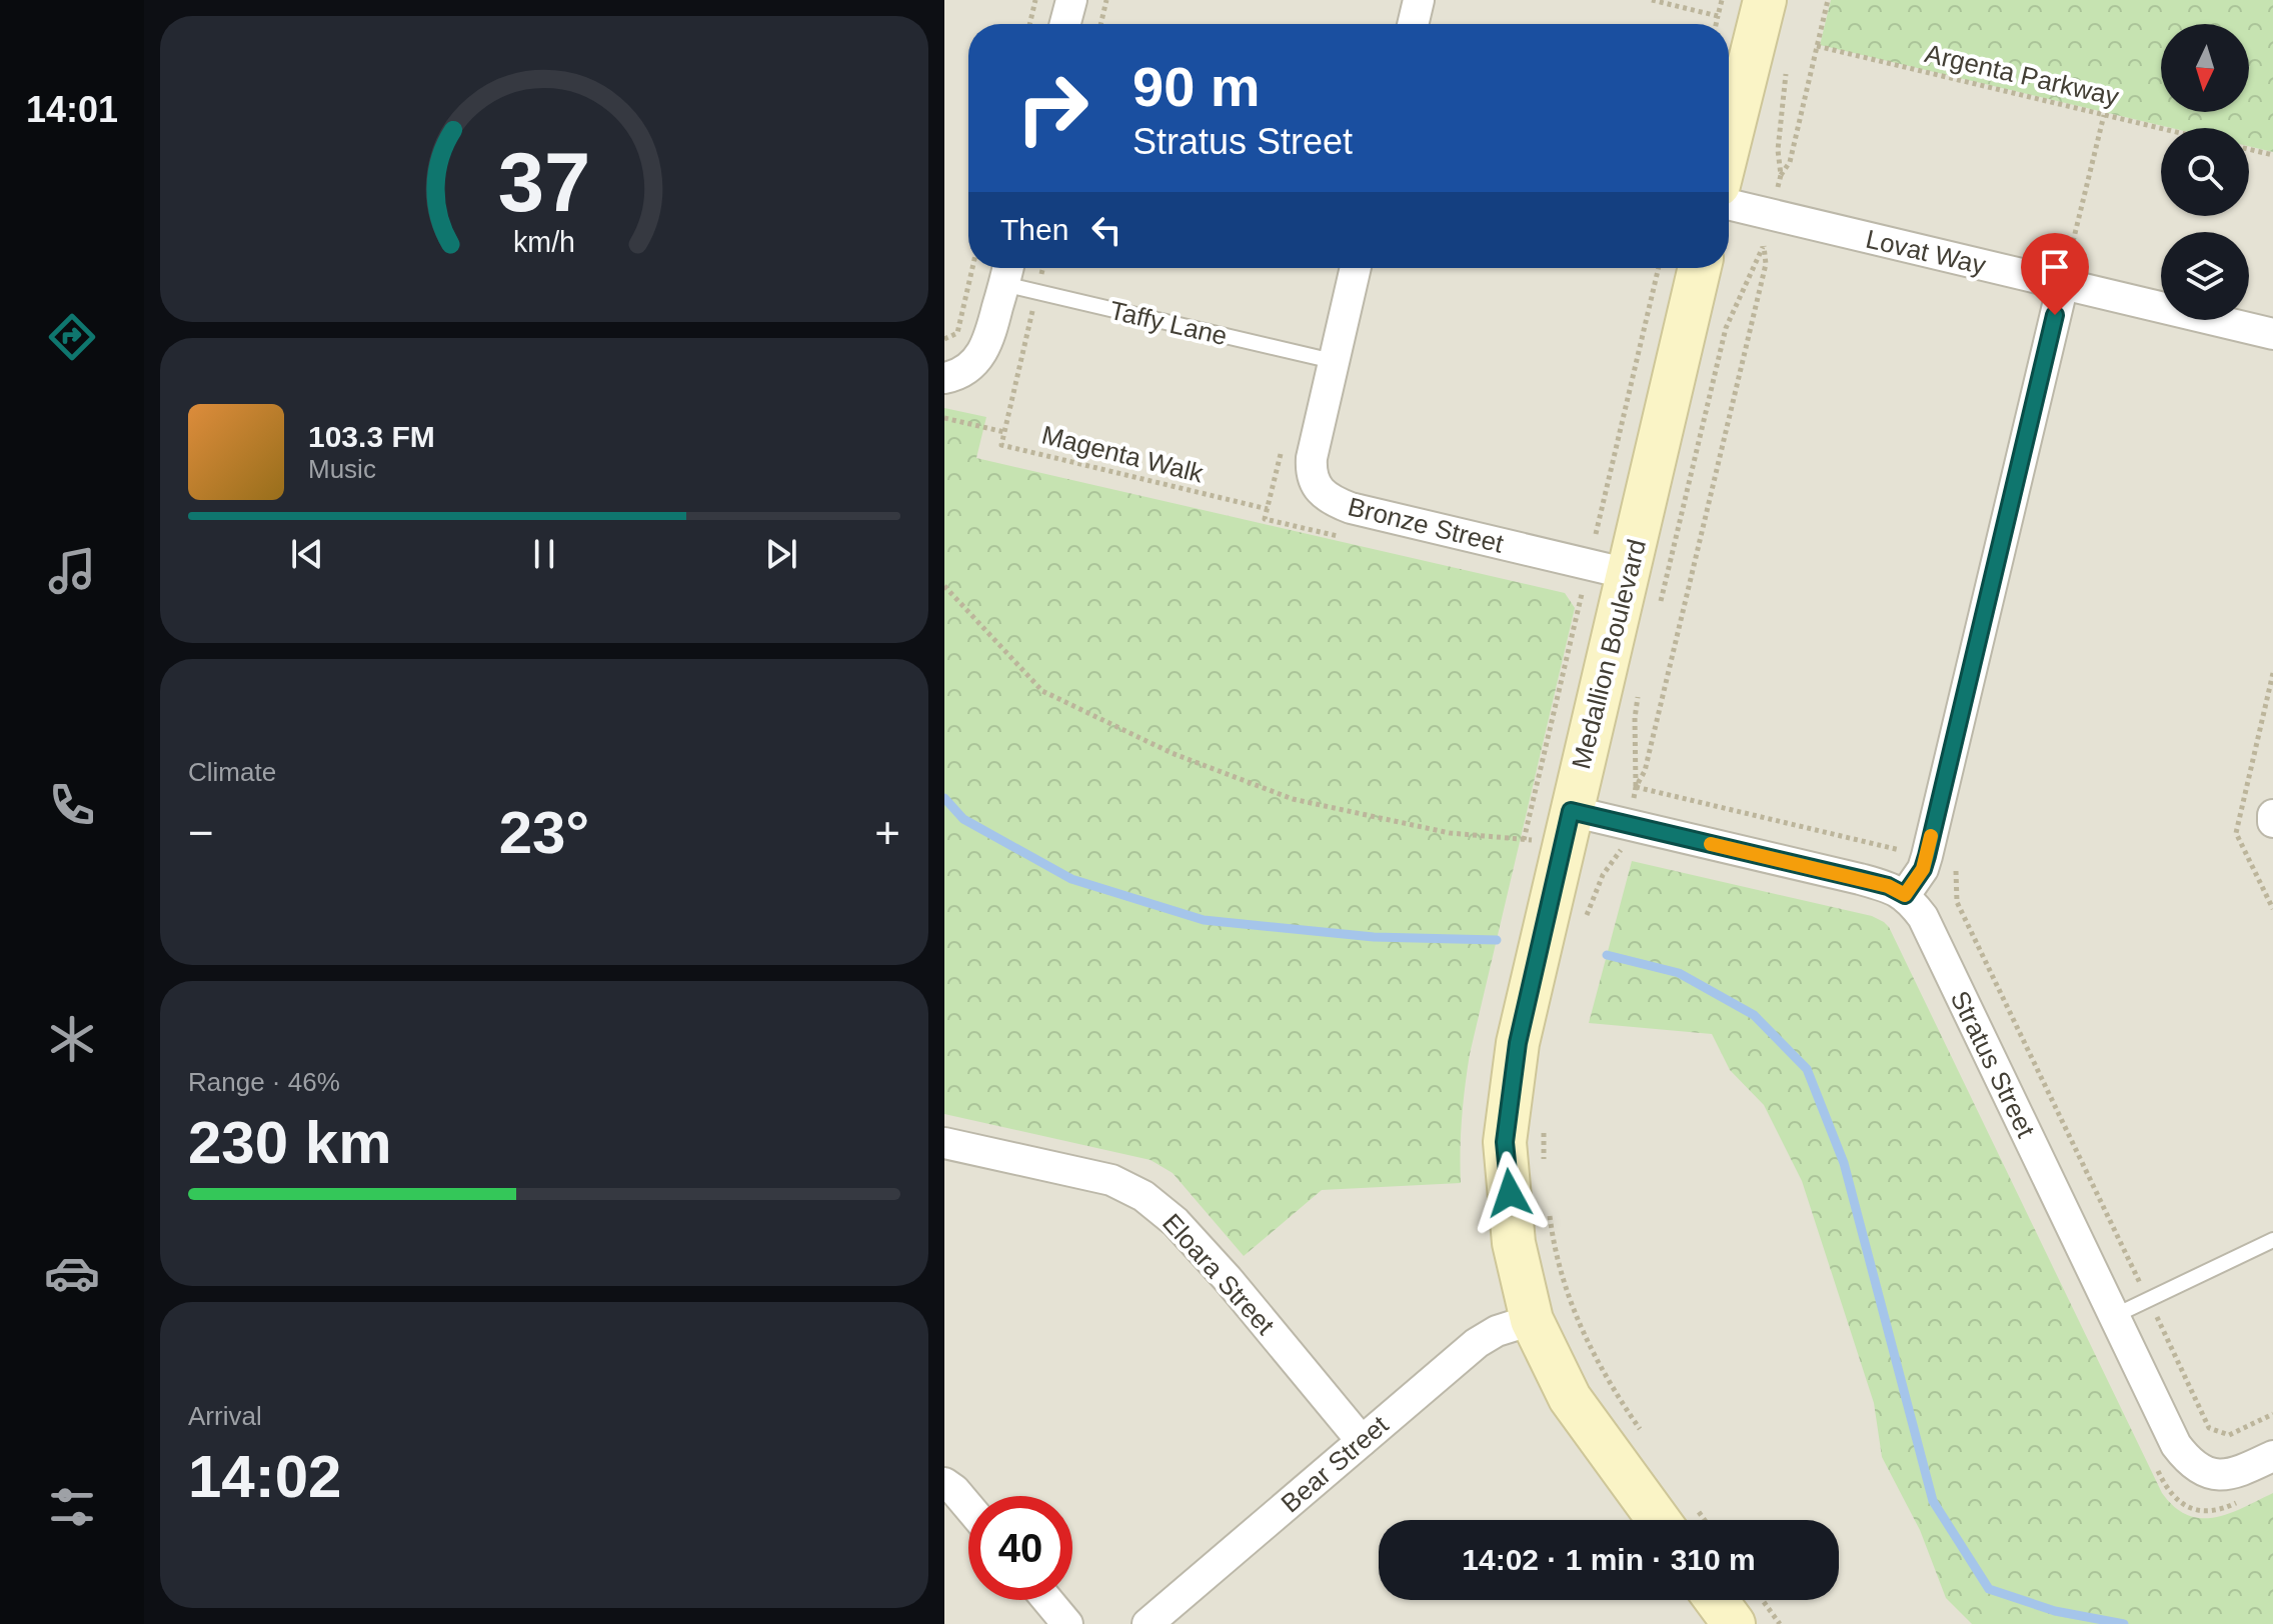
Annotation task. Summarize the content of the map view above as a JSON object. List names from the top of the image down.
{
  "streets": {
    "street": [
      "Lovat Way",
      "Bronze Street",
      "Medallion Boulevard",
      "Stratus Street",
      "Eloara Street",
      "Bear Street"
    ],
    "lane": ["Taffy Lane"],
    "path": ["Argenta Parkway", "Magenta Walk"]
  },
  "crossings": [
    ["Taffy Lane", "Magenta Walk"],
    ["Taffy Lane", "Bronze Street"],
    ["Bronze Street", "Medallion Boulevard"],
    ["Medallion Boulevard", "Bear Street"],
    ["Eloara Street", "Bear Street"]
  ],
  "north": "bottom",
  "page": {
    "tabs": "14:01",
    "turn": ["90 m", "Stratus Street"],
    "then": "Then",
    "song": ["103.3 FM", "Music"],
    "tile": [
      "Climate",
      ["Range · 46%", "230 km"],
      ["Arrival", "14:02"]
    ],
    "heat": ["−", "23°", "+"],
    "limit": "40",
    "trip": "14:02 · 1 min · 310 m",
    "gauge": ["37", "km/h"]
  }
}
